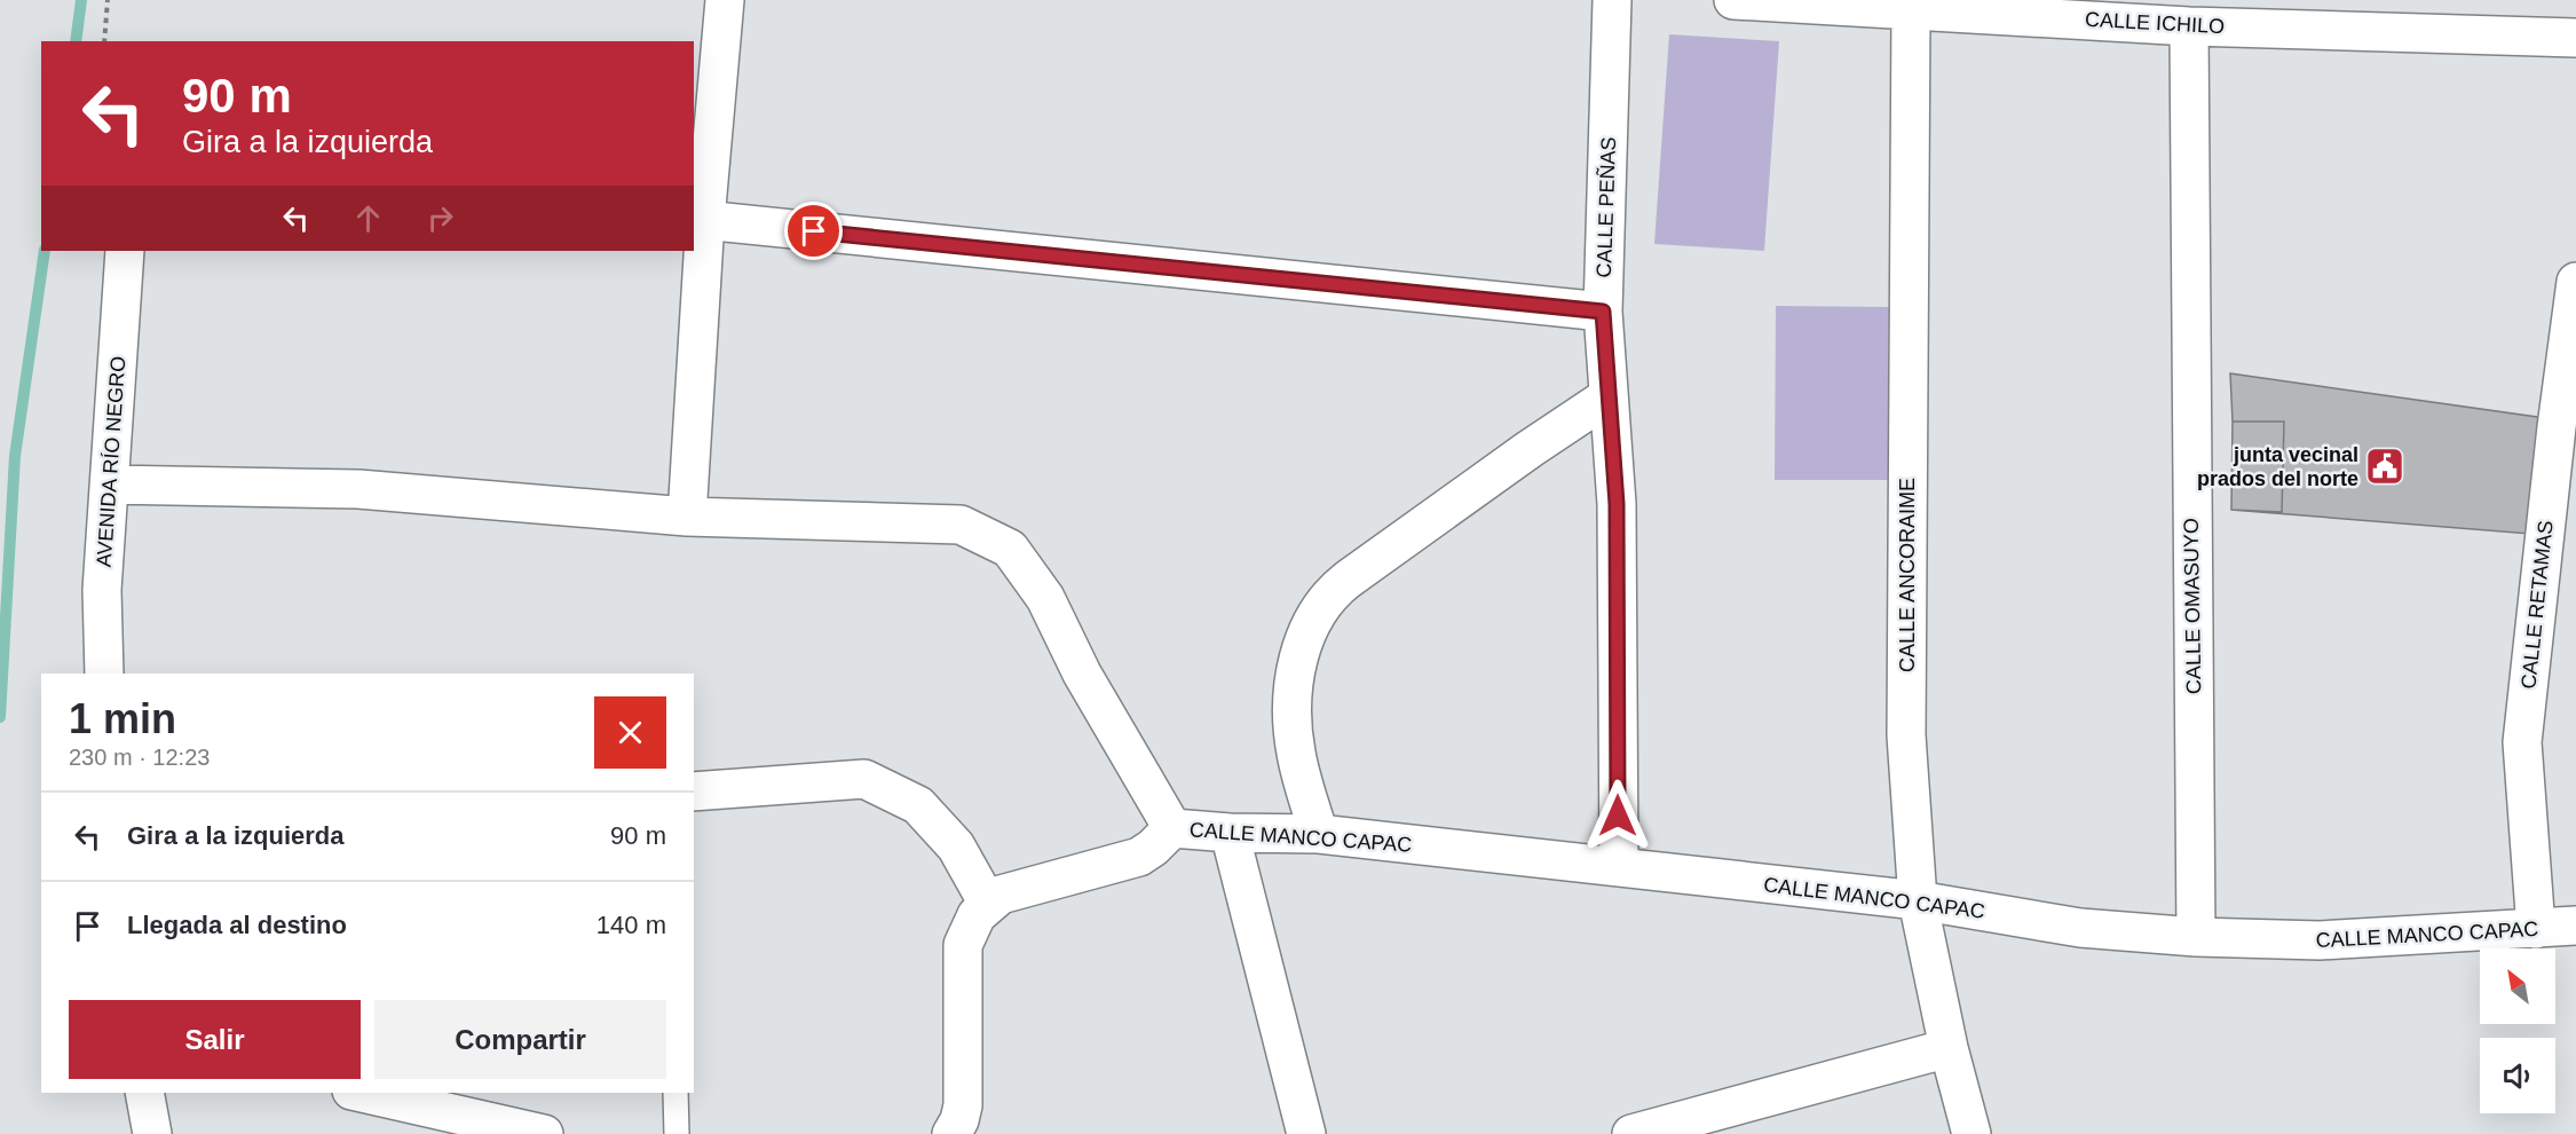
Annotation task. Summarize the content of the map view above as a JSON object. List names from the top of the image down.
{
  "streets": {
    "street": [
      "CALLE ICHILO",
      "CALLE PEÑAS",
      "AVENIDA RÍO NEGRO",
      "CALLE ANCORAIME",
      "CALLE RETAMAS",
      "CALLE OMASUYO",
      "CALLE MANCO CAPAC"
    ]
  },
  "crossings": [
    ["CALLE ICHILO", "CALLE ANCORAIME"],
    ["CALLE ICHILO", "CALLE OMASUYO"],
    ["CALLE PEÑAS", "CALLE MANCO CAPAC"],
    ["CALLE ANCORAIME", "CALLE MANCO CAPAC"],
    ["CALLE RETAMAS", "CALLE MANCO CAPAC"],
    ["CALLE OMASUYO", "CALLE MANCO CAPAC"]
  ],
  "places": {
    "public building": ["junta vecinal prados del norte"]
  },
  "north": "top left",
  "page": {
    "turn": ["90 m", "Gira a la izquierda"],
    "heading": ["1 min", "230 m · 12:23"],
    "list": [
      {
        "name": "Gira a la izquierda",
        "value": "90 m"
      },
      {
        "name": "Llegada al destino",
        "value": "140 m"
      }
    ],
    "buttons": ["Salir", "Compartir"]
  }
}
